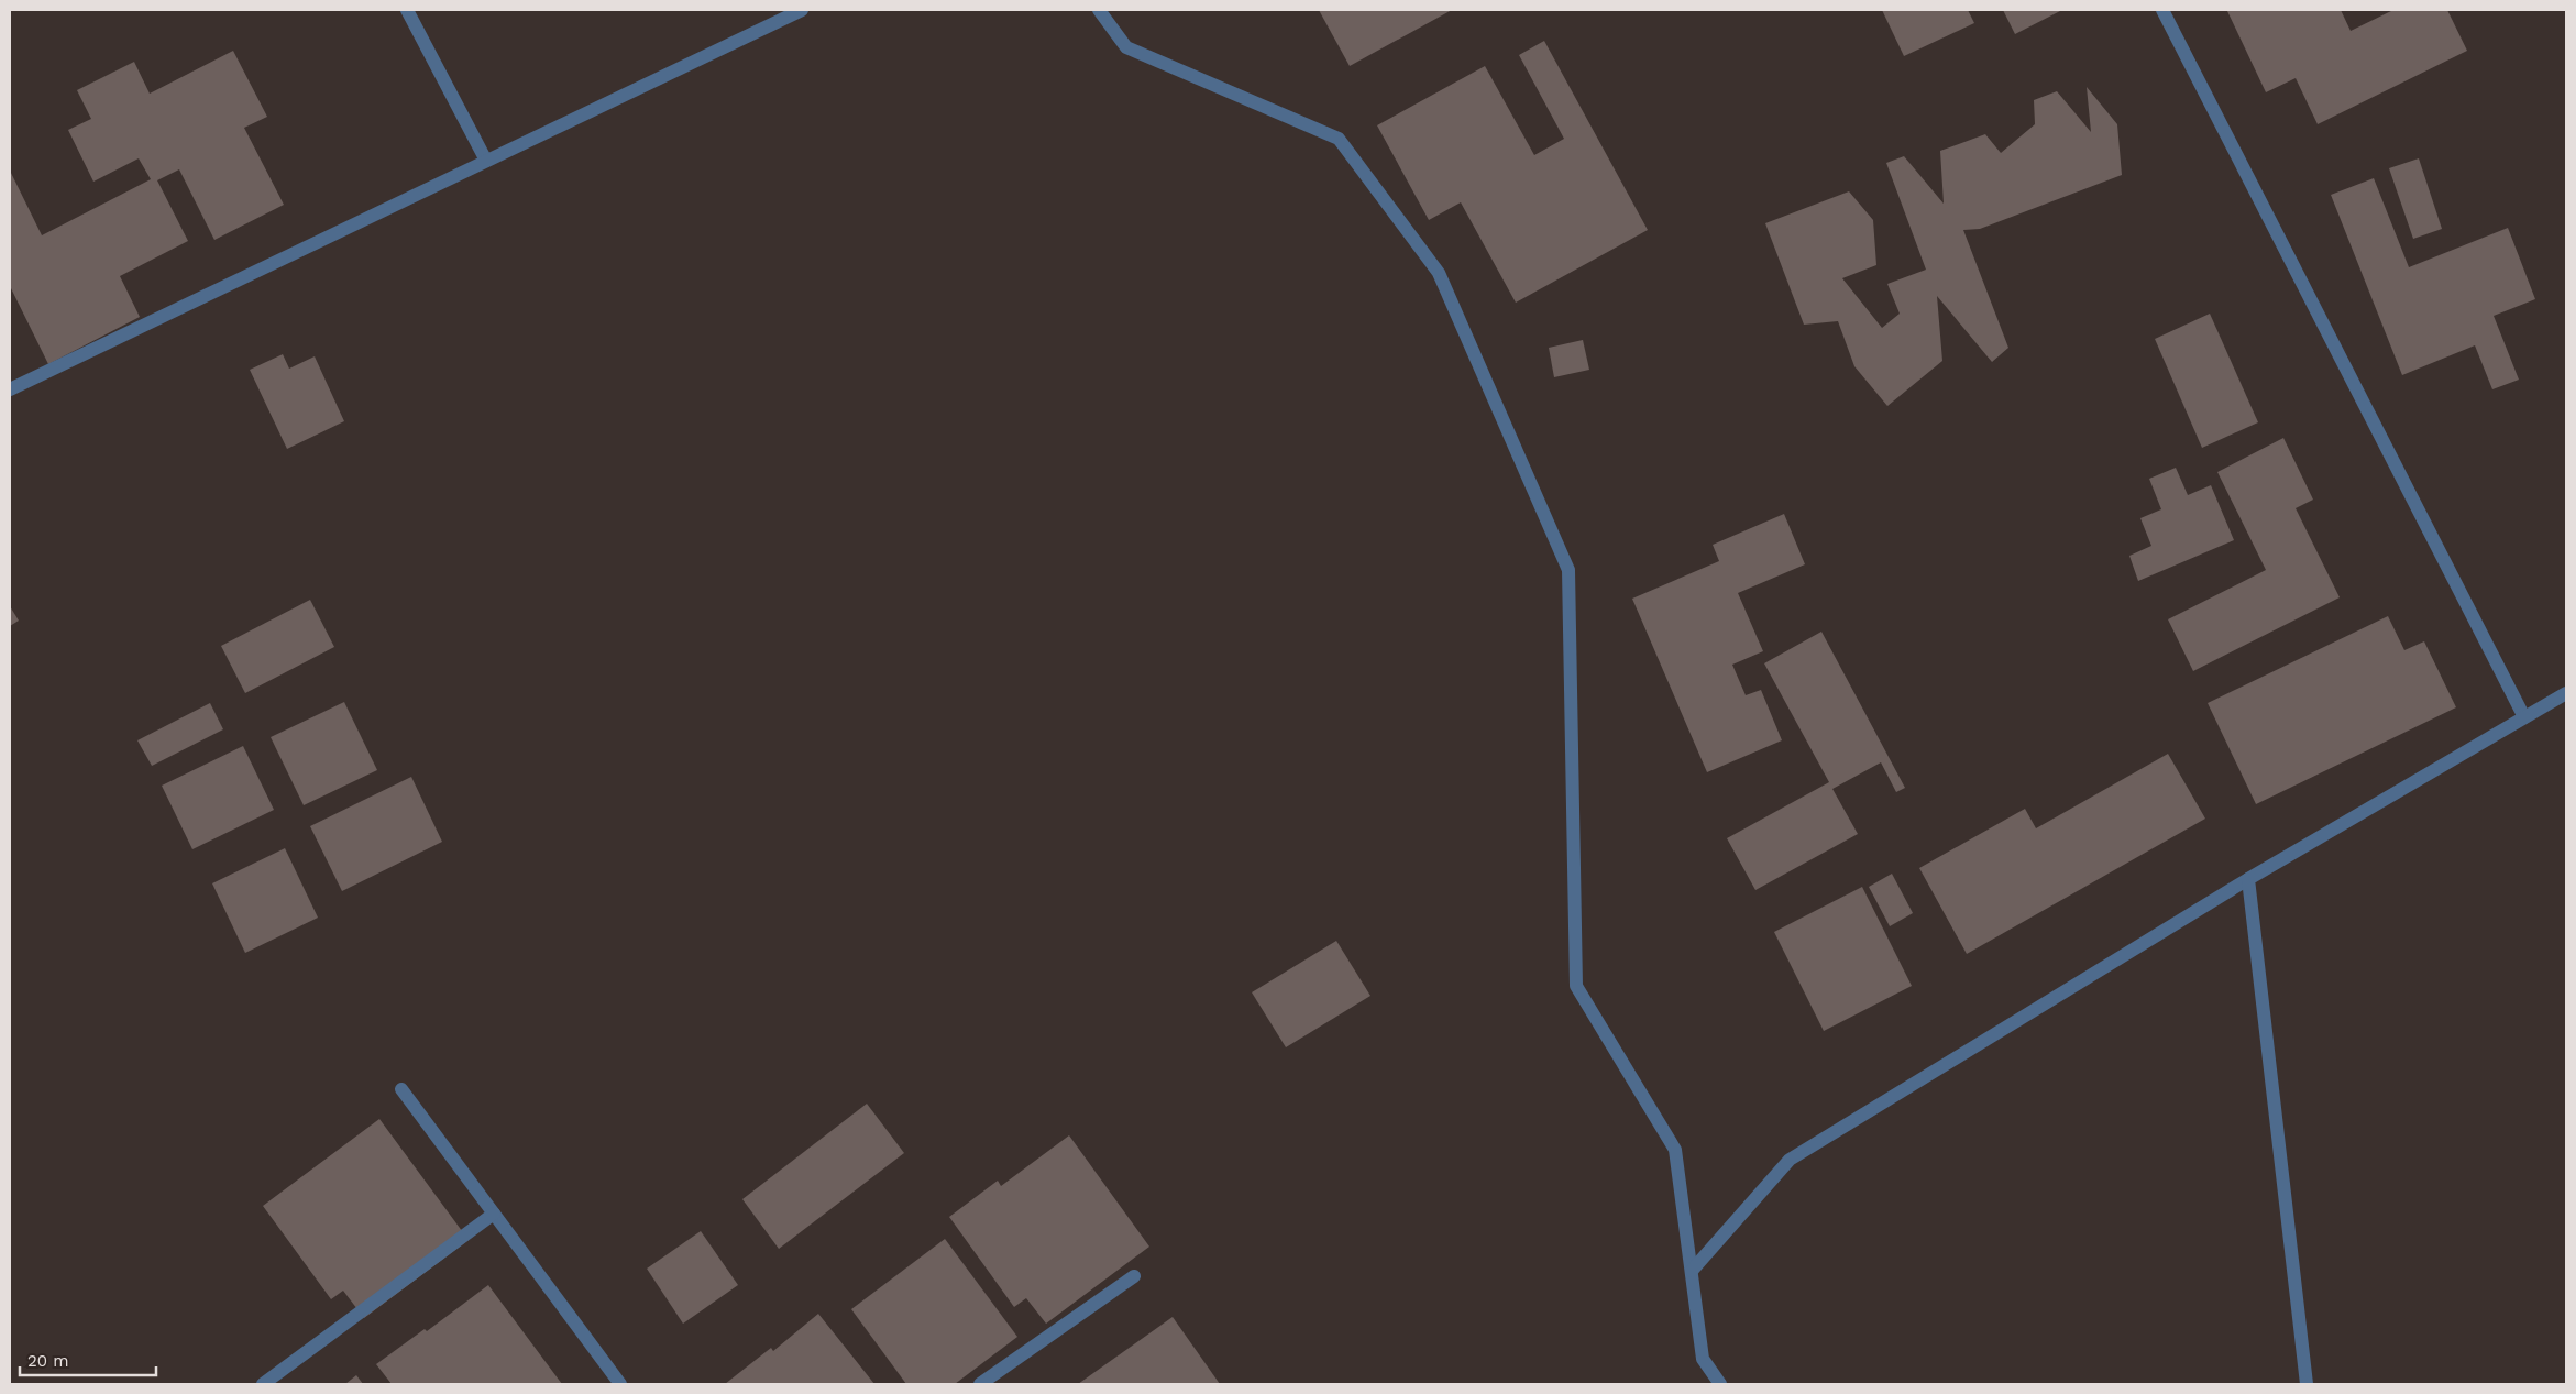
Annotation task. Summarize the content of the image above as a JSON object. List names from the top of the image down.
{
  "scale_bar": "20 m"
}
